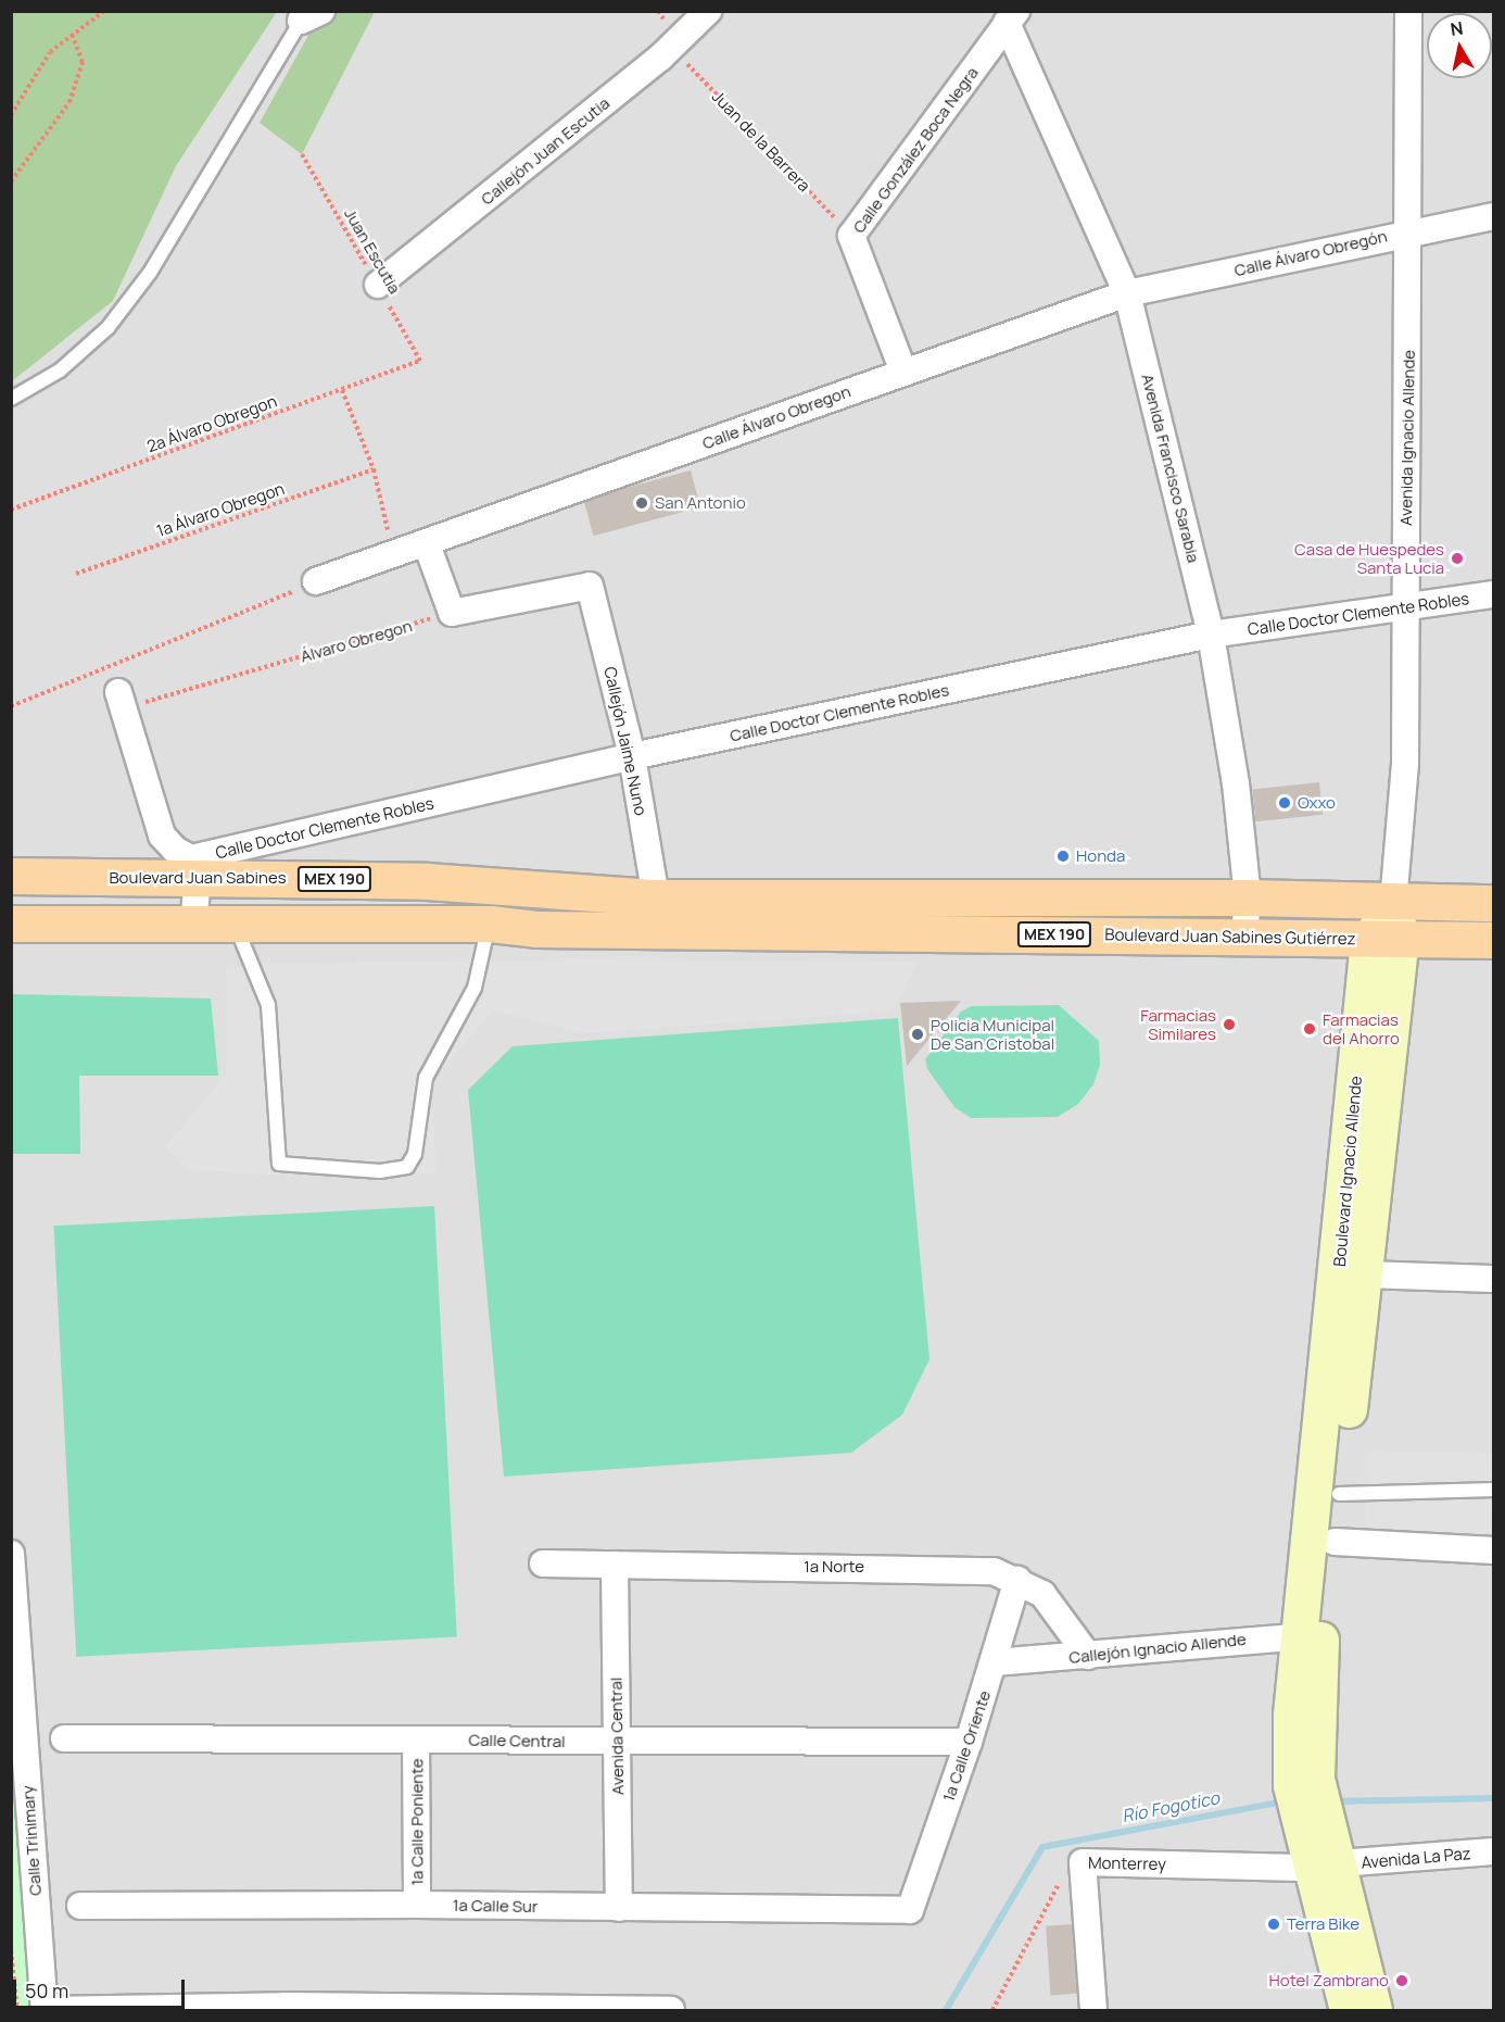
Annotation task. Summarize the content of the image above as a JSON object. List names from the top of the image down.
{
  "streets": {
    "main road": [
      "Boulevard Juan Sabines",
      "MEX 190",
      "Boulevard Juan Sabines Gutiérrez",
      "Boulevard Ignacio Allende"
    ],
    "street": [
      "Calle González Boca Negra",
      "Callejón Juan Escutia",
      "Calle Álvaro Obregón",
      "Calle Álvaro Obregon",
      "Avenida Ignacio Allende",
      "Avenida Francisco Sarabia",
      "Calle Doctor Clemente Robles",
      "Callejón Jaime Nuno",
      "1a Norte",
      "Callejón Ignacio Allende",
      "Avenida Central",
      "Calle Central",
      "1a Calle Oriente",
      "1a Calle Poniente",
      "Calle Trinimary",
      "Avenida La Paz",
      "Monterrey",
      "1a Calle Sur"
    ],
    "path": [
      "Juan de la Barrera",
      "Juan Escutia",
      "2a Álvaro Obregon",
      "1a Álvaro Obregon",
      "Álvaro Obregon"
    ]
  },
  "crossings": [
    ["Juan de la Barrera", "Calle González Boca Negra"],
    ["Juan de la Barrera", "Callejón Juan Escutia"],
    ["Calle González Boca Negra", "Calle Álvaro Obregon"],
    ["Calle González Boca Negra", "Avenida Francisco Sarabia"],
    ["Callejón Juan Escutia", "Juan Escutia"],
    ["Juan Escutia", "2a Álvaro Obregon"],
    ["Calle Álvaro Obregón", "Calle Álvaro Obregon"],
    ["Calle Álvaro Obregón", "Avenida Ignacio Allende"],
    ["Calle Álvaro Obregón", "Avenida Francisco Sarabia"],
    ["Calle Álvaro Obregon", "Avenida Francisco Sarabia"],
    ["Avenida Ignacio Allende", "Calle Doctor Clemente Robles"],
    ["Avenida Ignacio Allende", "MEX 190"],
    ["Avenida Ignacio Allende", "Boulevard Ignacio Allende"],
    ["Avenida Francisco Sarabia", "Calle Doctor Clemente Robles"],
    ["Avenida Francisco Sarabia", "MEX 190"],
    ["Avenida Francisco Sarabia", "Boulevard Juan Sabines Gutiérrez"],
    ["Calle Doctor Clemente Robles", "Callejón Jaime Nuno"],
    ["Calle Doctor Clemente Robles", "Boulevard Juan Sabines"],
    ["Álvaro Obregon", "Callejón Jaime Nuno"],
    ["Callejón Jaime Nuno", "Boulevard Juan Sabines"],
    ["Callejón Jaime Nuno", "MEX 190"],
    ["Boulevard Juan Sabines", "MEX 190"],
    ["MEX 190", "Boulevard Juan Sabines Gutiérrez"],
    ["MEX 190", "Boulevard Ignacio Allende"],
    ["Boulevard Juan Sabines Gutiérrez", "Boulevard Ignacio Allende"],
    ["Boulevard Ignacio Allende", "Callejón Ignacio Allende"],
    ["Boulevard Ignacio Allende", "Avenida La Paz"],
    ["Boulevard Ignacio Allende", "Monterrey"],
    ["1a Norte", "Callejón Ignacio Allende"],
    ["1a Norte", "Avenida Central"],
    ["1a Norte", "1a Calle Oriente"],
    ["Callejón Ignacio Allende", "1a Calle Oriente"],
    ["Avenida Central", "Calle Central"],
    ["Avenida Central", "1a Calle Sur"],
    ["Calle Central", "1a Calle Oriente"],
    ["Calle Central", "1a Calle Poniente"],
    ["1a Calle Oriente", "1a Calle Sur"],
    ["1a Calle Poniente", "1a Calle Sur"],
    ["Avenida La Paz", "Monterrey"]
  ],
  "water": ["Río Fogotico"],
  "places": [
    "San Antonio",
    "Casa de Huespedes Santa Lucia",
    "Oxxo",
    "Honda",
    "Farmacias Similares",
    "Farmacias del Ahorro",
    "Policia Municipal De San Cristobal",
    "Terra Bike",
    "Hotel Zambrano"
  ],
  "scale_bar": "50 m",
  "north": "top"
}
